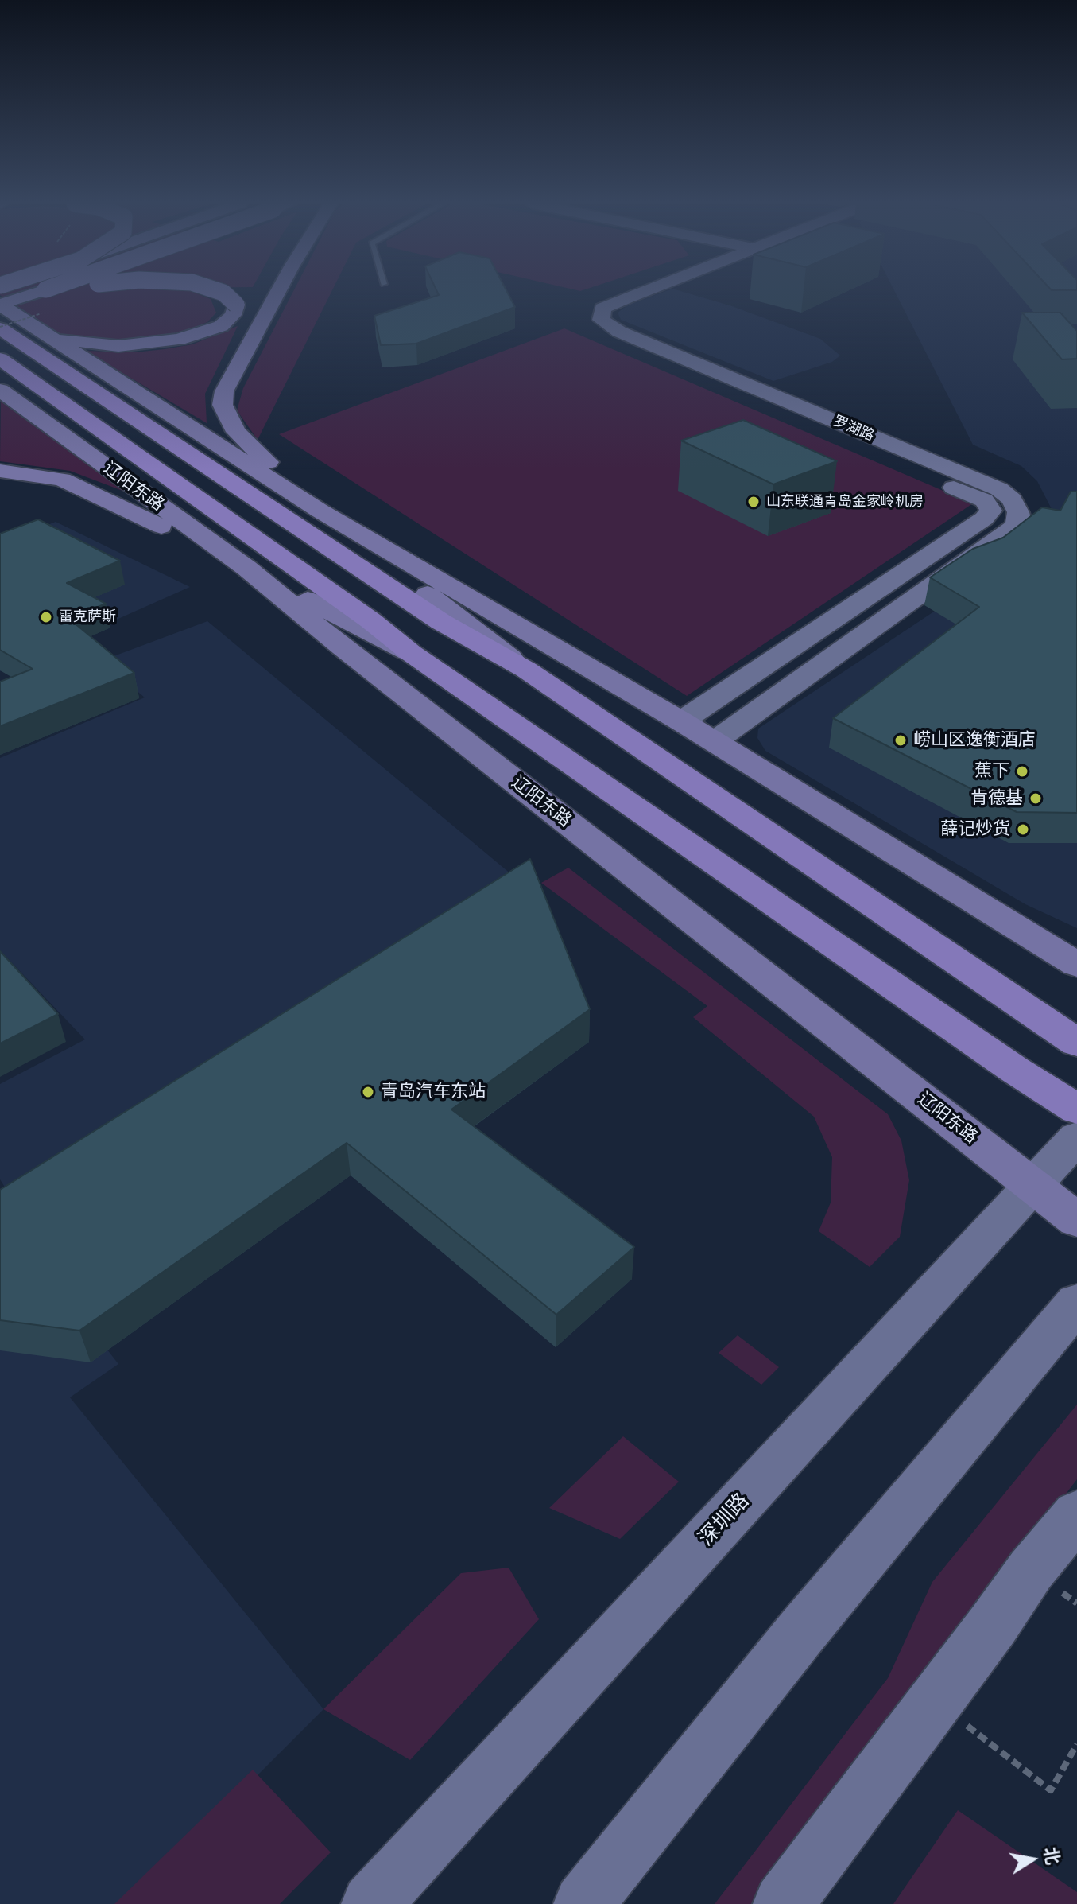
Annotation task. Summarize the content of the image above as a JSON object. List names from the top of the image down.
{
  "streets": {
    "highway": ["辽阳东路"],
    "street": ["罗湖路", "深圳路"]
  },
  "crossings": [
    ["辽阳东路", "深圳路"]
  ],
  "places": [
    "山东联通青岛金家岭机房",
    "雷克萨斯",
    "崂山区逸衡酒店",
    "蕉下",
    "肯德基",
    "薛记炒货",
    "青岛汽车东站"
  ],
  "north": "right"
}
